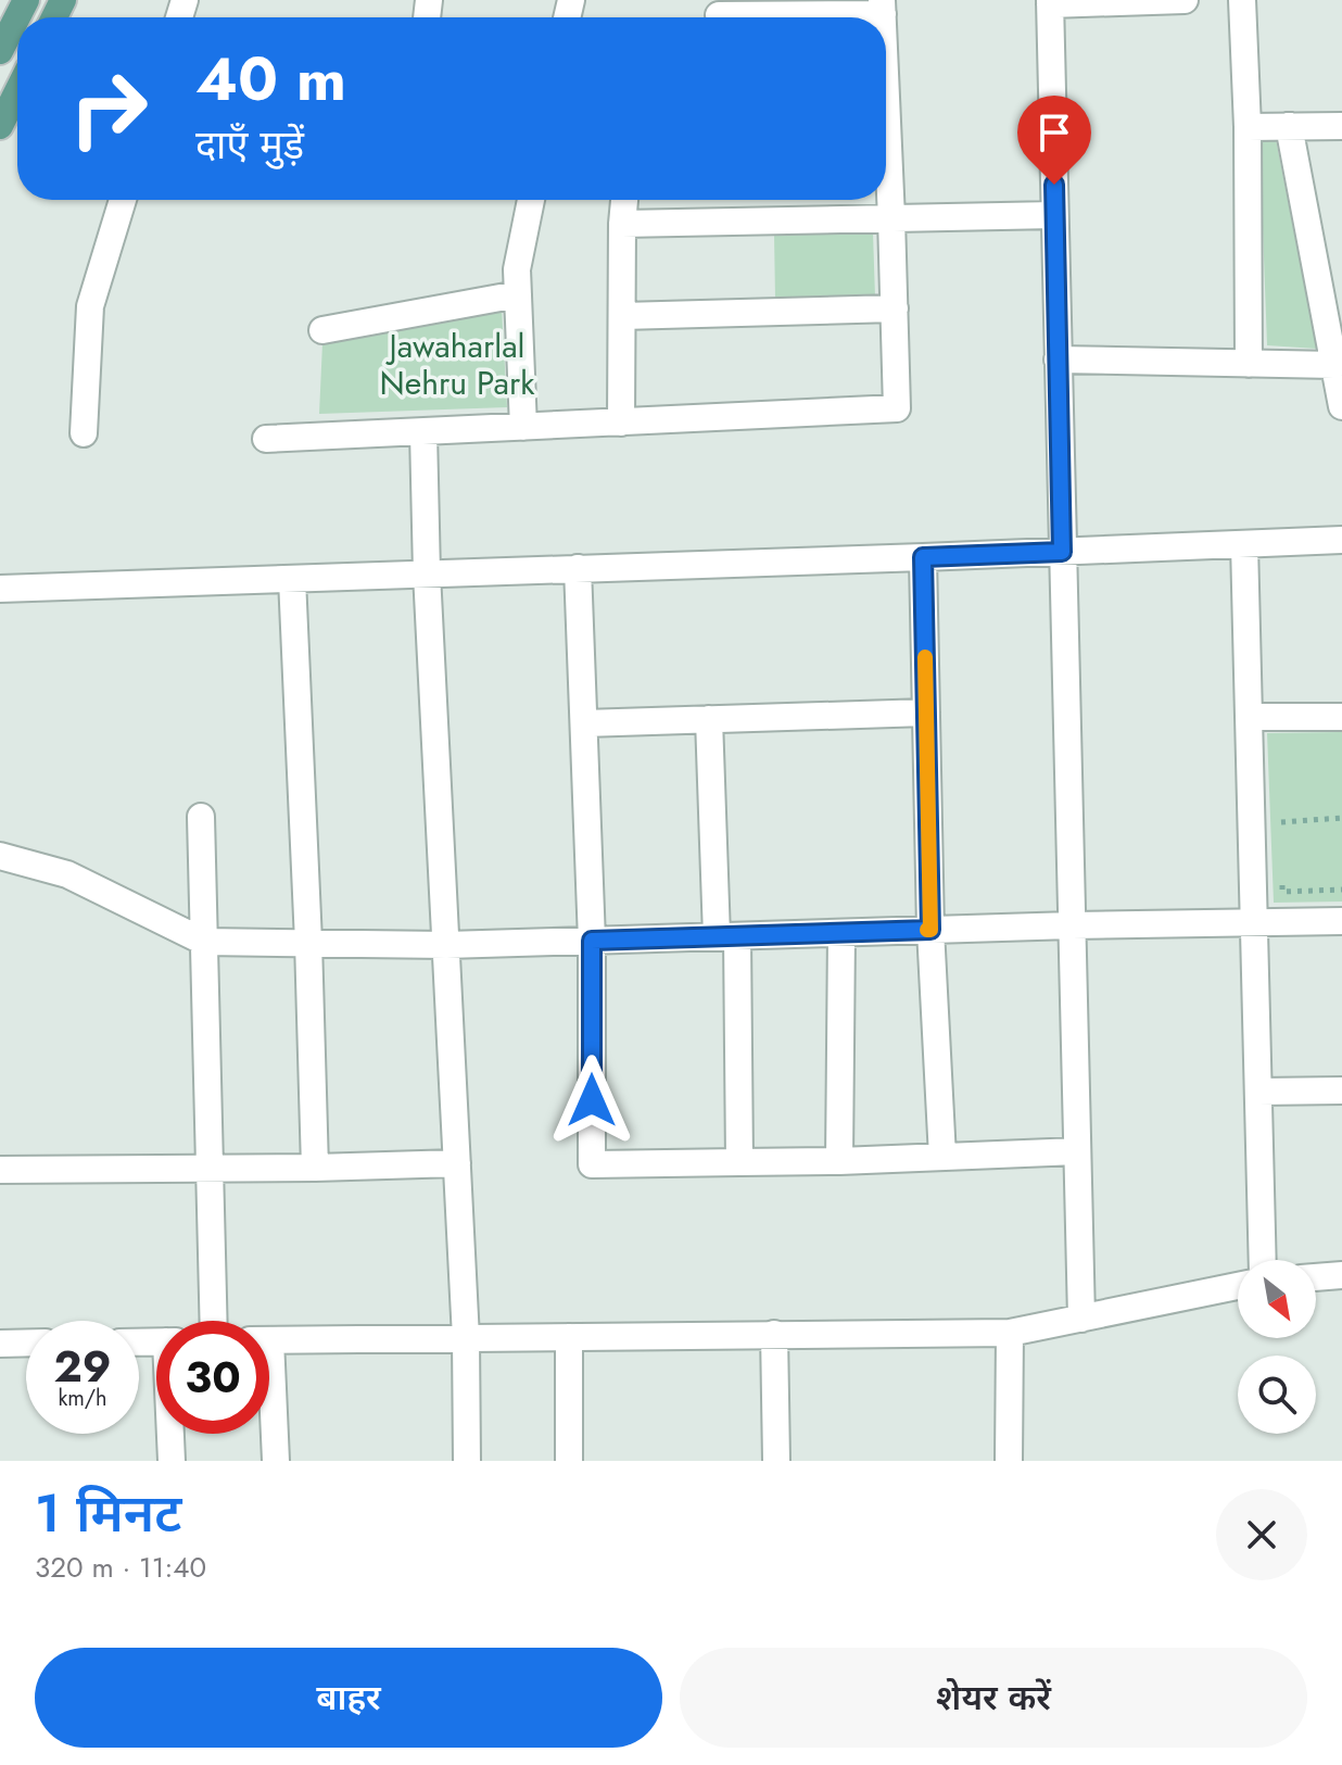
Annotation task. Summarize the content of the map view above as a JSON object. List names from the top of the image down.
{
  "parks": ["Jawaharlal Nehru Park"],
  "north": "bottom right",
  "page": {
    "turn": ["40 m", "दाएँ मुड़ें"],
    "speed": "29 km/h",
    "limit": "30",
    "heading": ["1 मिनट", "320 m · 11:40"],
    "buttons": ["बाहर", "शेयर करें"]
  }
}
